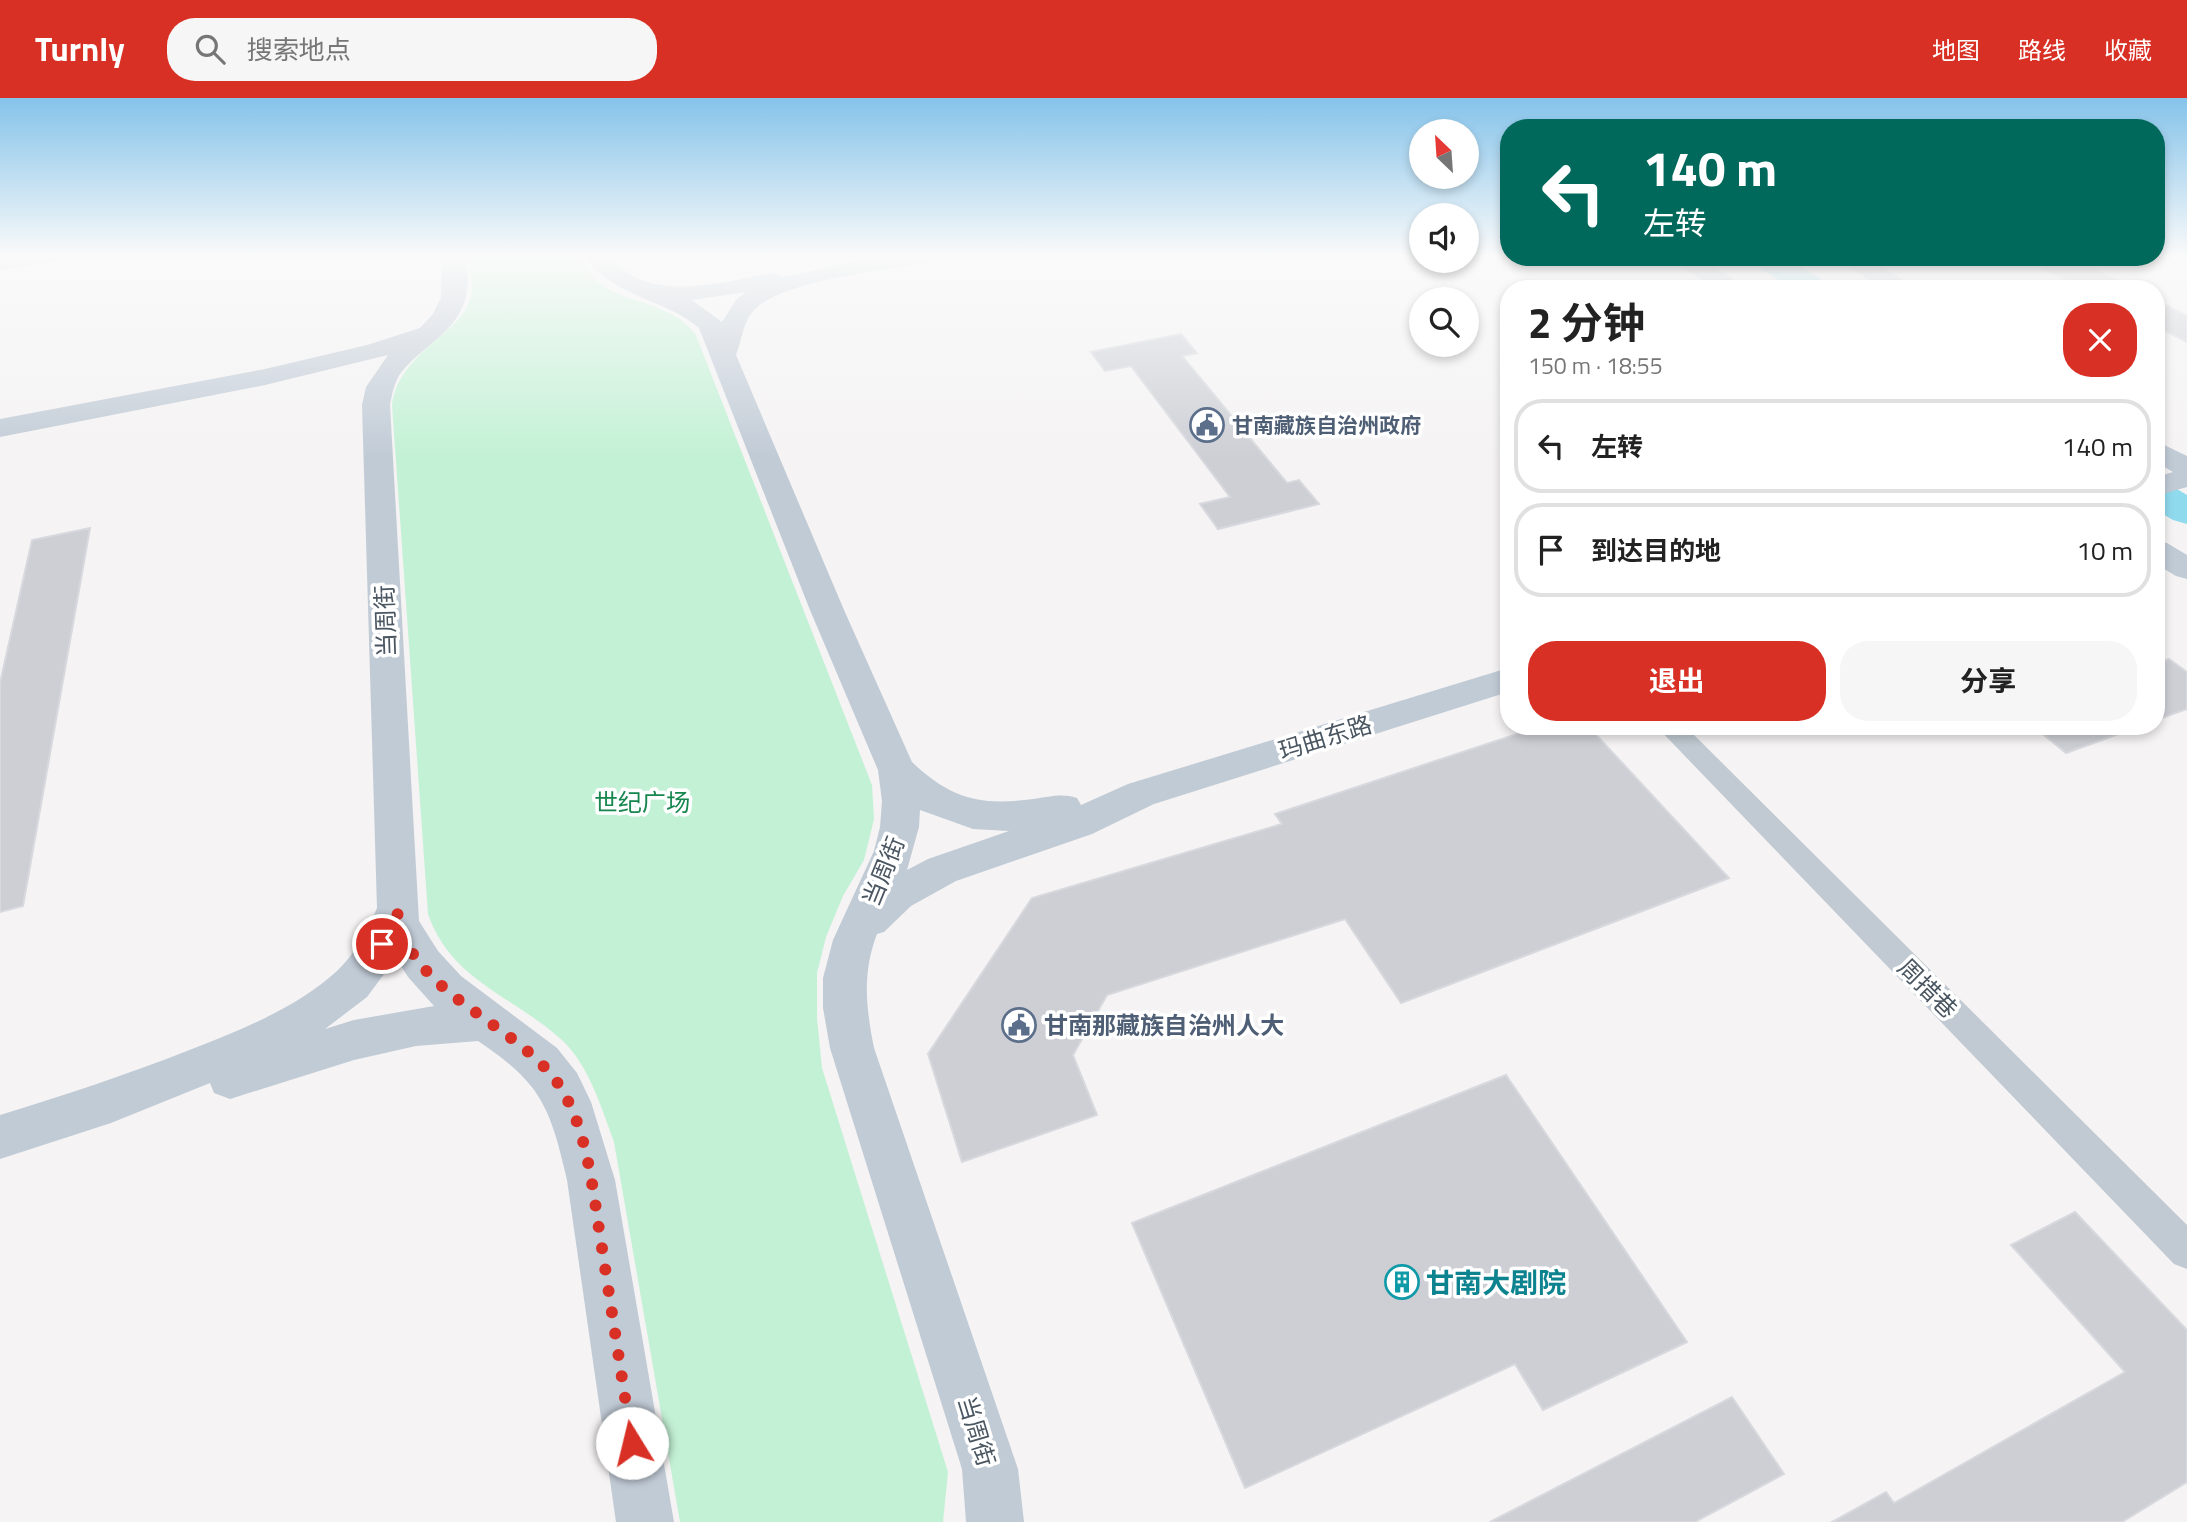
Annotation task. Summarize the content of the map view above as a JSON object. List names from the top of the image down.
{
  "streets": {
    "main road": ["当周街", "玛曲东路"],
    "street": ["周措巷"]
  },
  "parks": ["世纪广场"],
  "places": {
    "public building": ["甘南藏族自治州政府", "甘南那藏族自治州人大"],
    "building": ["甘南大剧院"]
  },
  "north": "top left",
  "page": {
    "header": "Turnly",
    "search": "搜索地点",
    "nav": ["地图", "路线", "收藏"],
    "turn": ["140 m", "左转"],
    "heading": ["2 分钟", "150 m · 18:55"],
    "list": [
      {
        "name": "左转",
        "value": "140 m"
      },
      {
        "name": "到达目的地",
        "value": "10 m"
      }
    ],
    "buttons": ["退出", "分享"]
  }
}
